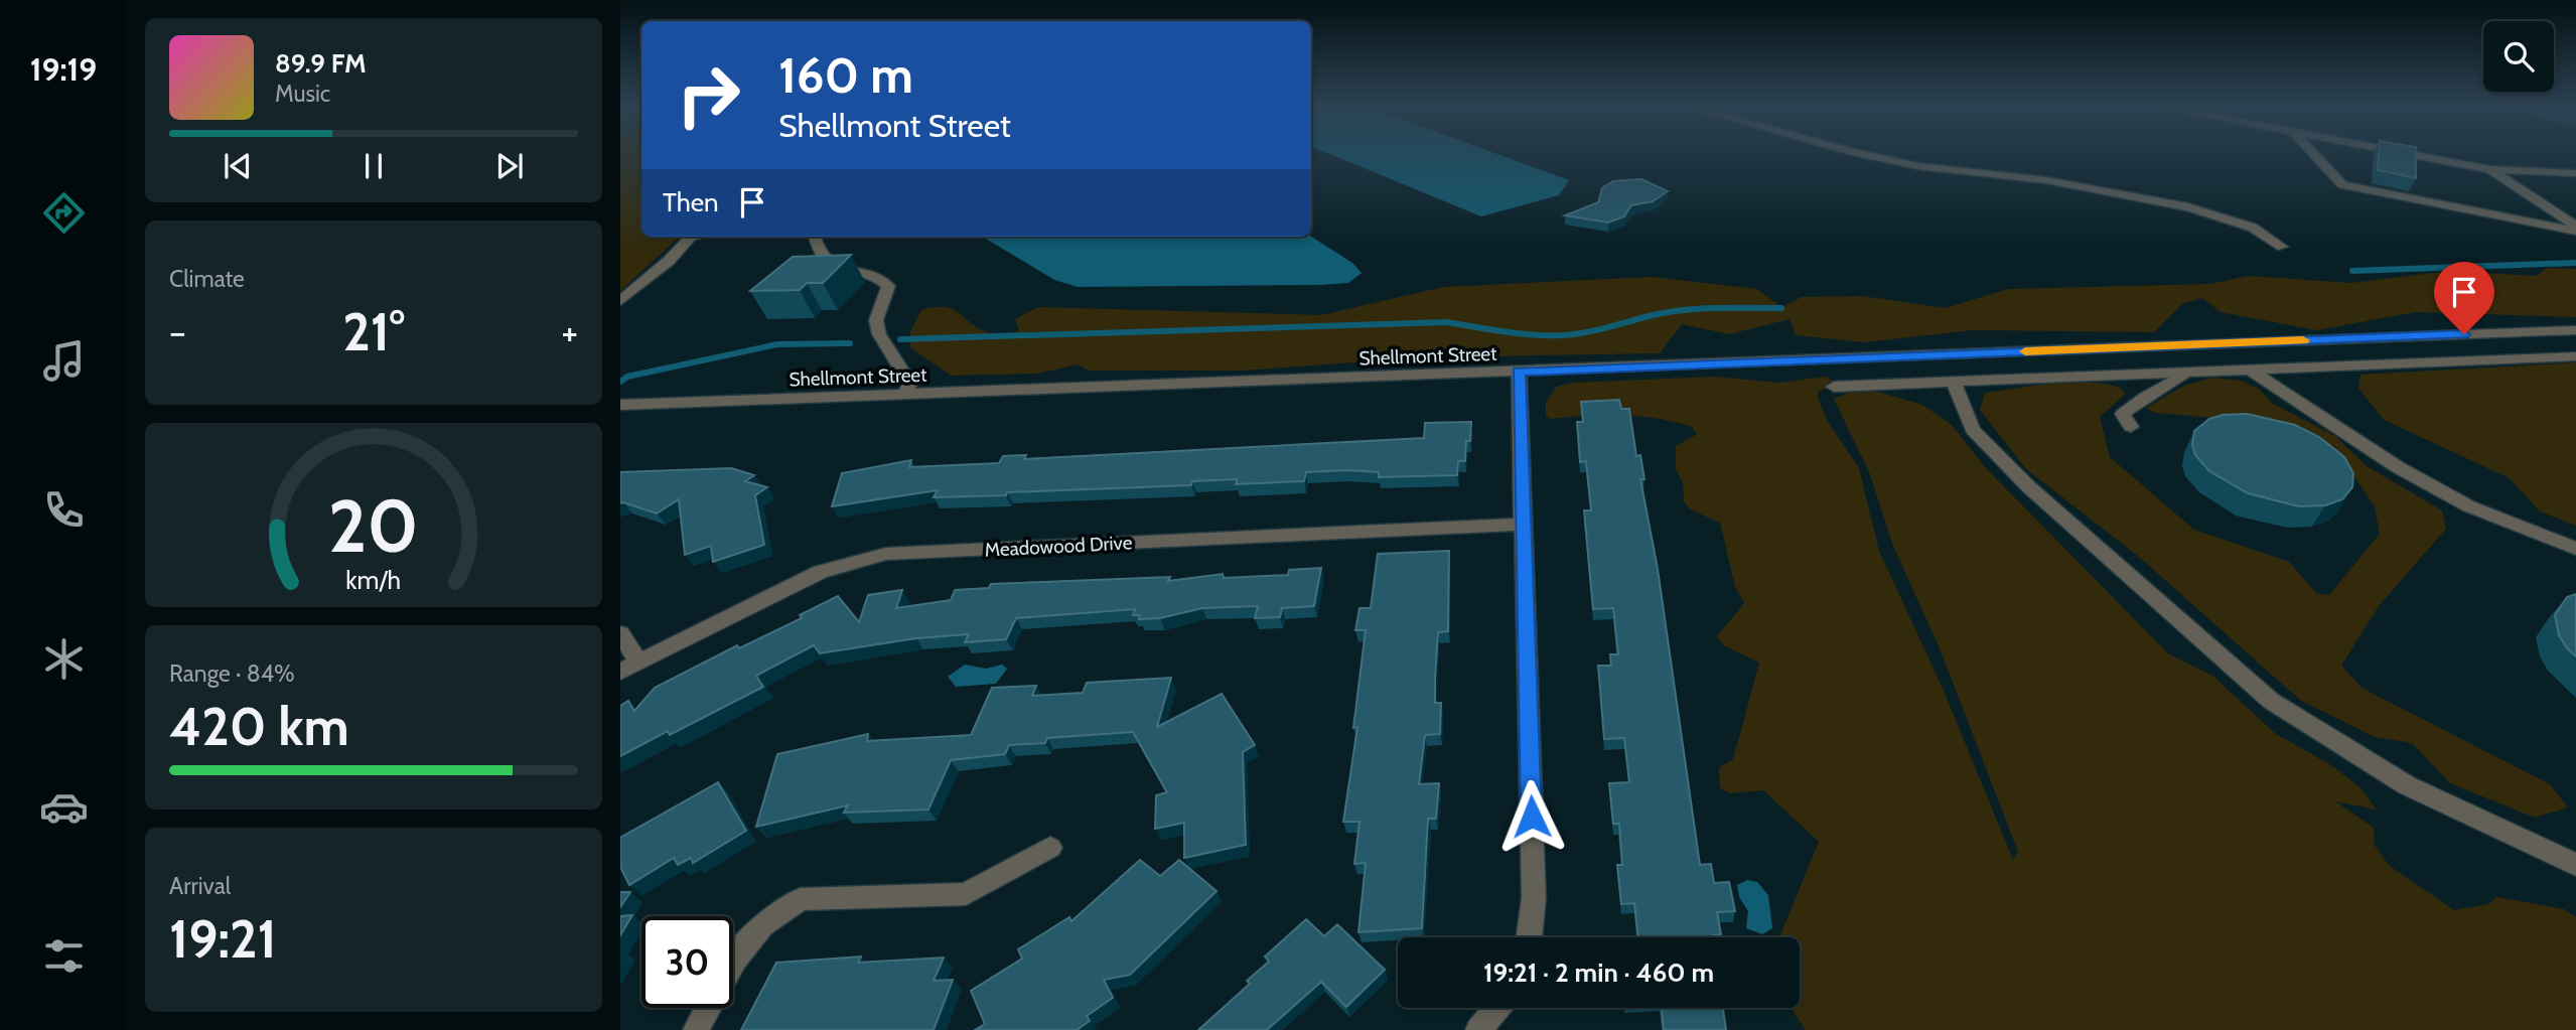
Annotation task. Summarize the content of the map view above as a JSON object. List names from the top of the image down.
{
  "streets": {
    "street": ["Shellmont Street", "Meadowood Drive"]
  },
  "page": {
    "tabs": "19:19",
    "turn": ["160 m", "Shellmont Street"],
    "song": ["89.9 FM", "Music"],
    "then": "Then",
    "tile": [
      "Climate",
      ["Range · 84%", "420 km"],
      ["Arrival", "19:21"]
    ],
    "heat": ["−", "21°", "+"],
    "limit": "30",
    "trip": "19:21 · 2 min · 460 m",
    "gauge": ["20", "km/h"]
  }
}
